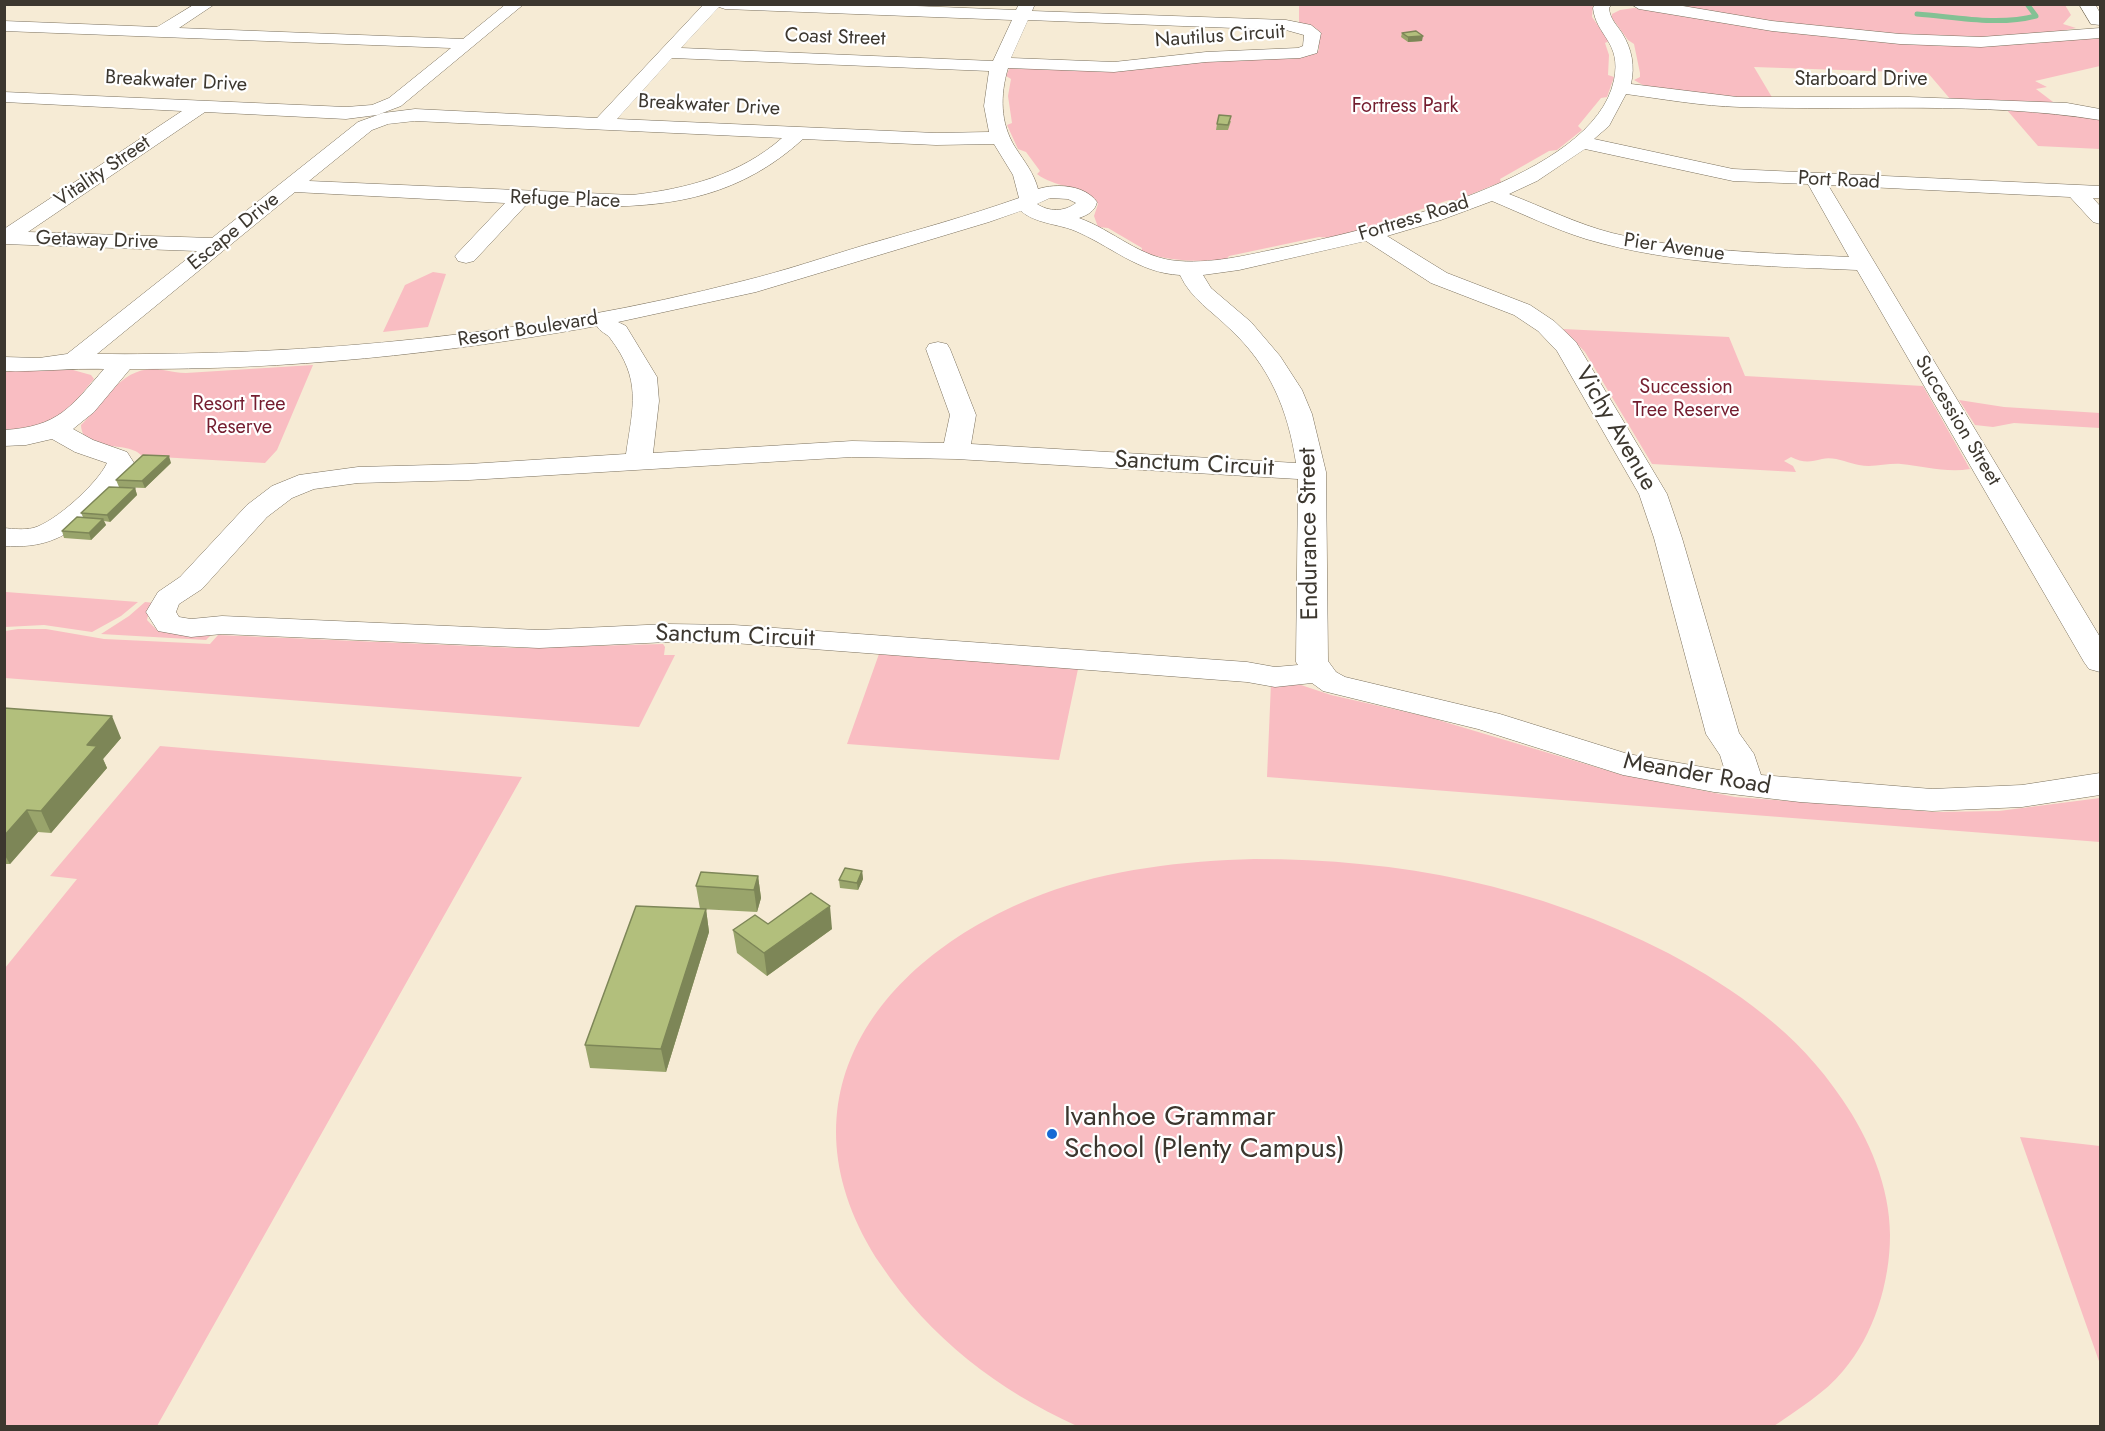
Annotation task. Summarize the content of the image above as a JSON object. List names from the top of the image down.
{
  "streets": {
    "street": [
      "Nautilus Circuit",
      "Coast Street",
      "Starboard Drive",
      "Breakwater Drive",
      "Vitality Street",
      "Port Road",
      "Refuge Place",
      "Fortress Road",
      "Escape Drive",
      "Getaway Drive",
      "Pier Avenue",
      "Resort Boulevard",
      "Succession Street",
      "Vichy Avenue",
      "Sanctum Circuit",
      "Endurance Street",
      "Meander Road"
    ]
  },
  "crossings": [
    ["Nautilus Circuit", "Coast Street"],
    ["Starboard Drive", "Fortress Road"],
    ["Breakwater Drive", "Vitality Street"],
    ["Breakwater Drive", "Refuge Place"],
    ["Breakwater Drive", "Escape Drive"],
    ["Vitality Street", "Getaway Drive"],
    ["Port Road", "Fortress Road"],
    ["Port Road", "Succession Street"],
    ["Refuge Place", "Escape Drive"],
    ["Fortress Road", "Pier Avenue"],
    ["Fortress Road", "Resort Boulevard"],
    ["Fortress Road", "Vichy Avenue"],
    ["Fortress Road", "Endurance Street"],
    ["Escape Drive", "Getaway Drive"],
    ["Escape Drive", "Resort Boulevard"],
    ["Pier Avenue", "Succession Street"],
    ["Vichy Avenue", "Meander Road"],
    ["Sanctum Circuit", "Endurance Street"],
    ["Sanctum Circuit", "Meander Road"],
    ["Endurance Street", "Meander Road"]
  ],
  "parks": ["Fortress Park", "Succession Tree Reserve", "Resort Tree Reserve"],
  "places": ["Ivanhoe Grammar School (Plenty Campus)"]
}
